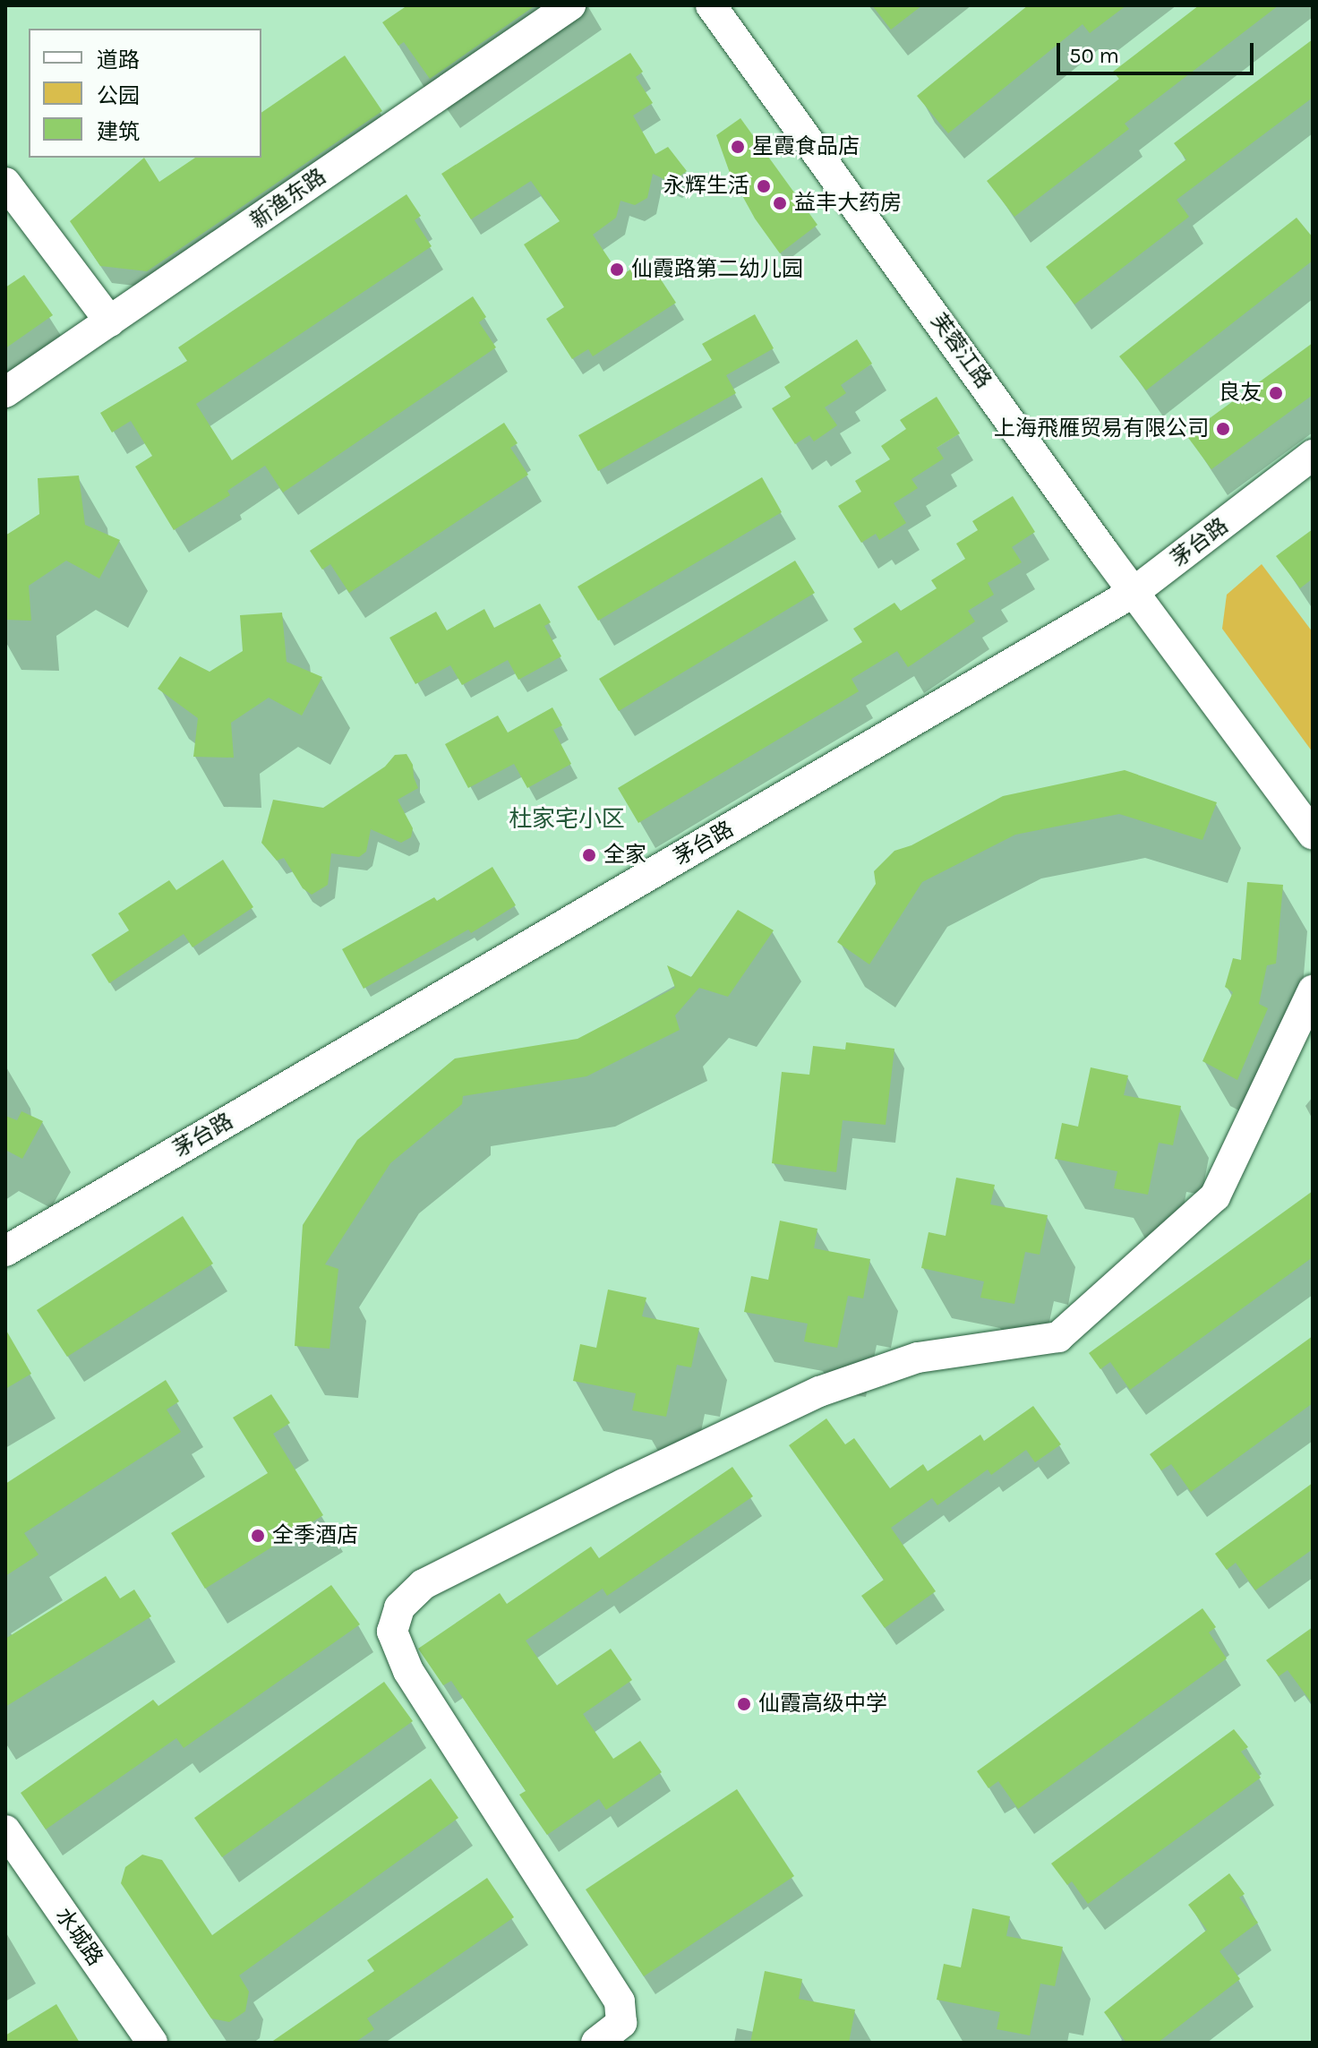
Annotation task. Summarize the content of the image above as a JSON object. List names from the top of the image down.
{
  "streets": {
    "street": [
      "新渔东路",
      "芙蓉江路",
      "茅台路",
      "水城路"
    ]
  },
  "crossings": [
    ["芙蓉江路", "茅台路"]
  ],
  "districts": ["杜家宅小区"],
  "places": [
    "星霞食品店",
    "永辉生活",
    "益丰大药房",
    "仙霞路第二幼儿园",
    "良友",
    "上海飛雁贸易有限公司",
    "全家",
    "全季酒店",
    "仙霞高级中学"
  ],
  "legend": ["道路", "公园", "建筑"],
  "scale_bar": "50 m"
}
